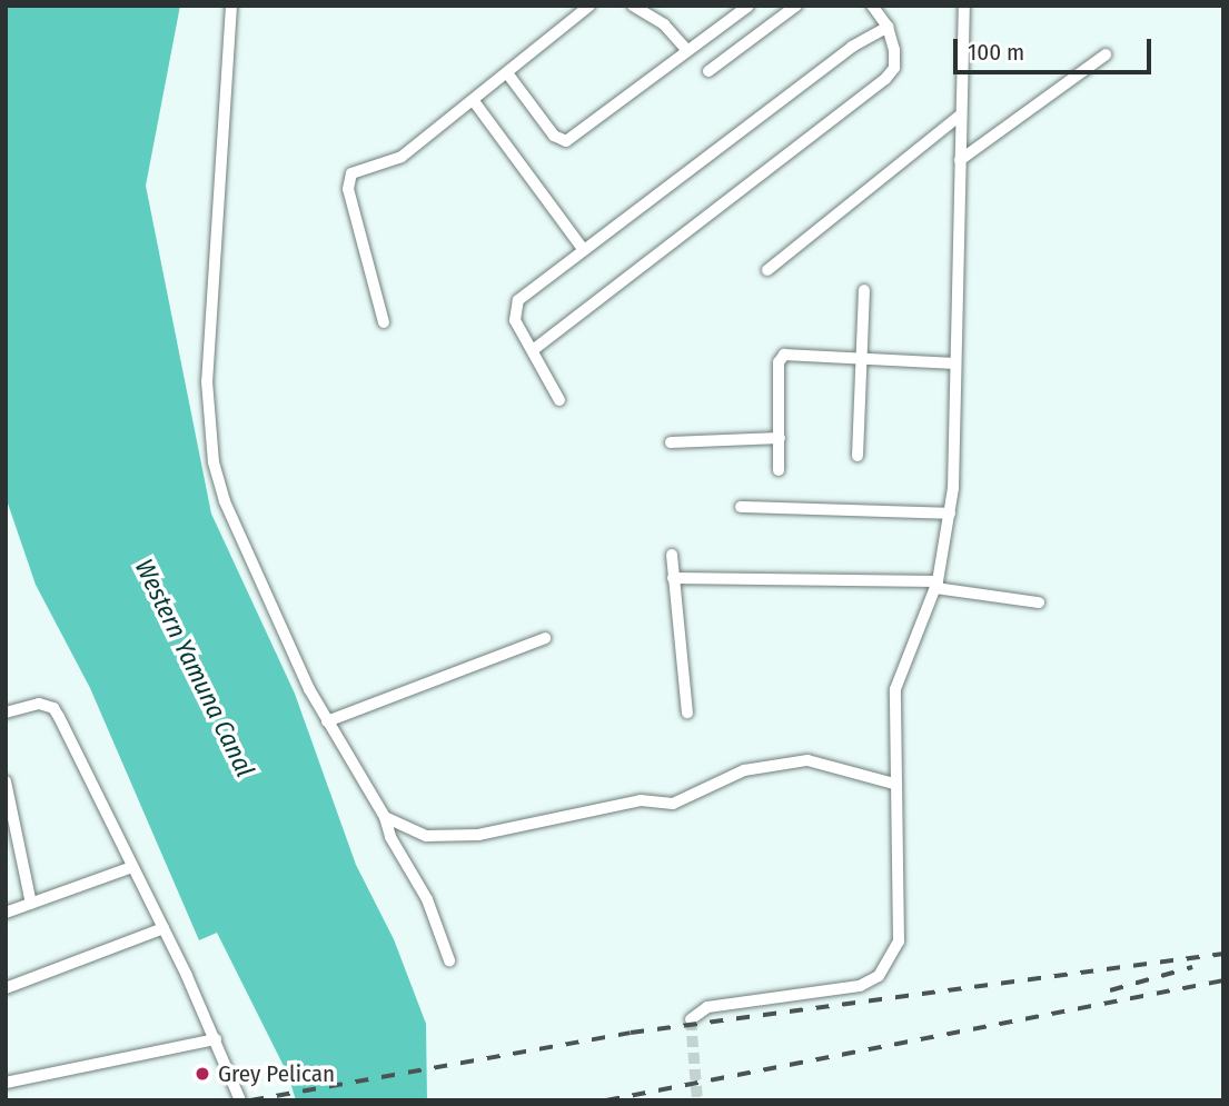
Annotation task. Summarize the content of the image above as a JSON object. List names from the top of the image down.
{
  "water": ["Western Yamuna Canal"],
  "places": ["Grey Pelican"],
  "scale_bar": "100 m"
}
